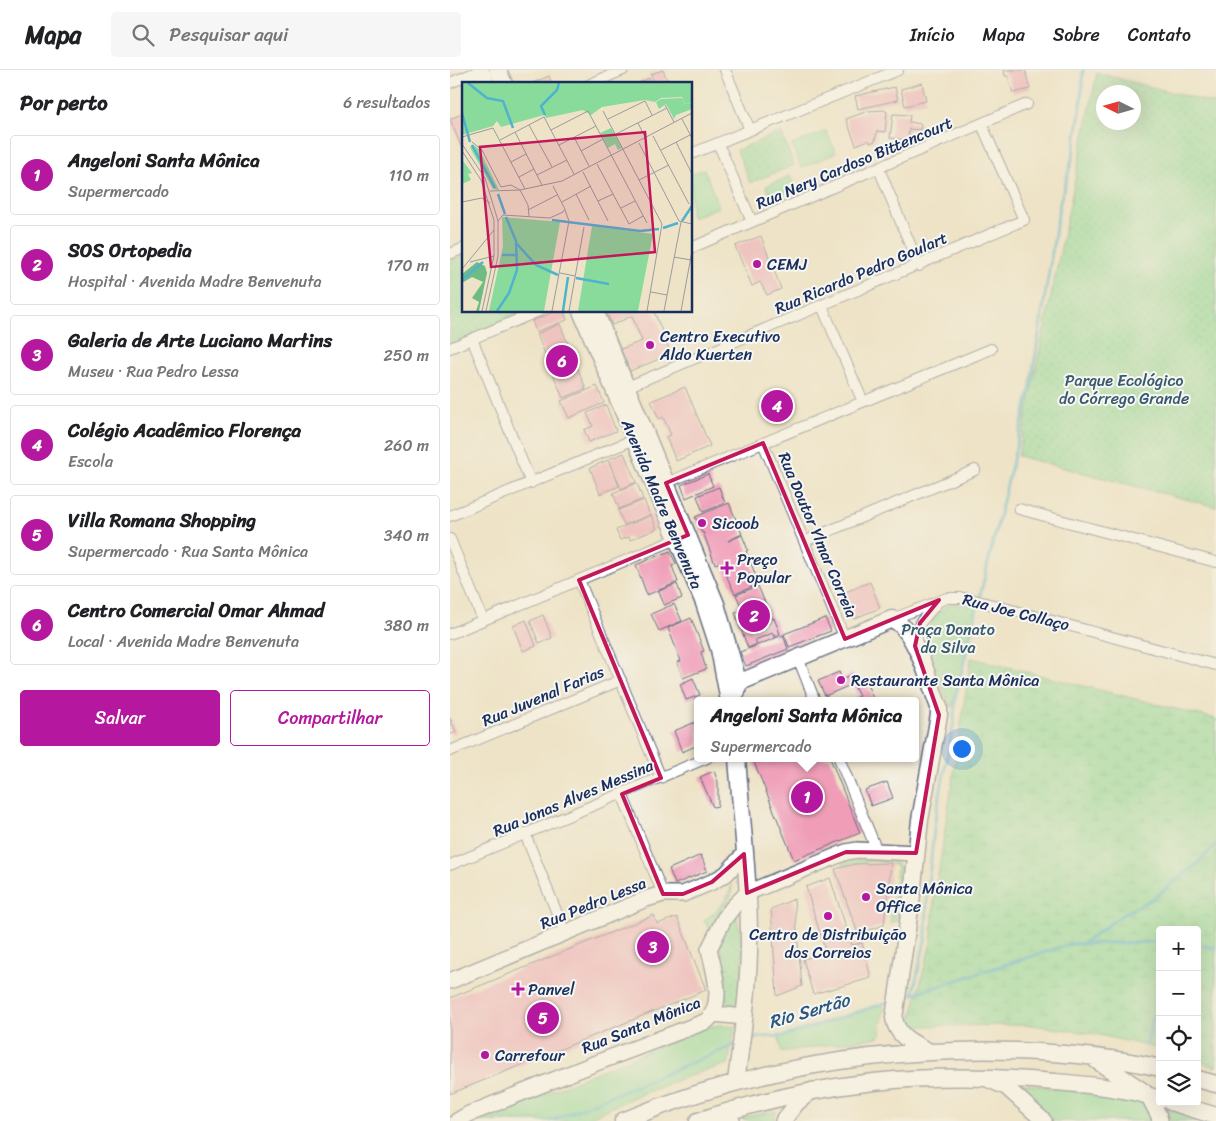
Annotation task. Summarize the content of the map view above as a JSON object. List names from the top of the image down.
{
  "streets": {
    "main road": ["Avenida Madre Benvenuta", "Rua Joe Collaço"],
    "street": [
      "Rua Nery Cardoso Bittencourt",
      "Rua Ricardo Pedro Goulart",
      "Rua Doutor Ylmar Correia",
      "Rua Juvenal Farias",
      "Rua Jonas Alves Messina",
      "Rua Pedro Lessa",
      "Rua Santa Mônica"
    ]
  },
  "crossings": [
    ["Rua Nery Cardoso Bittencourt", "Rua Ricardo Pedro Goulart"],
    ["Rua Ricardo Pedro Goulart", "Avenida Madre Benvenuta"],
    ["Avenida Madre Benvenuta", "Rua Joe Collaço"],
    ["Rua Doutor Ylmar Correia", "Rua Joe Collaço"]
  ],
  "water": ["Rio Sertão"],
  "parks": ["Parque Ecológico do Córrego Grande", "Praça Donato da Silva"],
  "places": {
    "other": [
      "CEMJ",
      "Centro Executivo Aldo Kuerten",
      "Sicoob",
      "Restaurante Santa Mônica",
      "Santa Mônica Office",
      "Centro de Distribuição dos Correios",
      "Carrefour"
    ],
    "health": ["Preço Popular", "Panvel"]
  },
  "north": "left",
  "page": {
    "header": "Mapa",
    "search": "Pesquisar aqui",
    "nav": [
      "Início",
      "Mapa",
      "Sobre",
      "Contato"
    ],
    "heading": ["Por perto", "6 resultados"],
    "list": [
      {
        "mark": "1",
        "name": "Angeloni Santa Mônica",
        "note": "Supermercado",
        "value": "110 m"
      },
      {
        "mark": "2",
        "name": "SOS Ortopedia",
        "note": "Hospital · Avenida Madre Benvenuta",
        "value": "170 m"
      },
      {
        "mark": "3",
        "name": "Galeria de Arte Luciano Martins",
        "note": "Museu · Rua Pedro Lessa",
        "value": "250 m"
      },
      {
        "mark": "4",
        "name": "Colégio Acadêmico Florença",
        "note": "Escola",
        "value": "260 m"
      },
      {
        "mark": "5",
        "name": "Villa Romana Shopping",
        "note": "Supermercado · Rua Santa Mônica",
        "value": "340 m"
      },
      {
        "mark": "6",
        "name": "Centro Comercial Omar Ahmad",
        "note": "Local · Avenida Madre Benvenuta",
        "value": "380 m"
      }
    ],
    "pins": [
      "6",
      "4",
      "2",
      "1",
      "3",
      "5"
    ],
    "buttons": ["Salvar", "Compartilhar"],
    "popup": ["Angeloni Santa Mônica", "Supermercado"],
    "map_buttons": ["+", "−"]
  }
}
